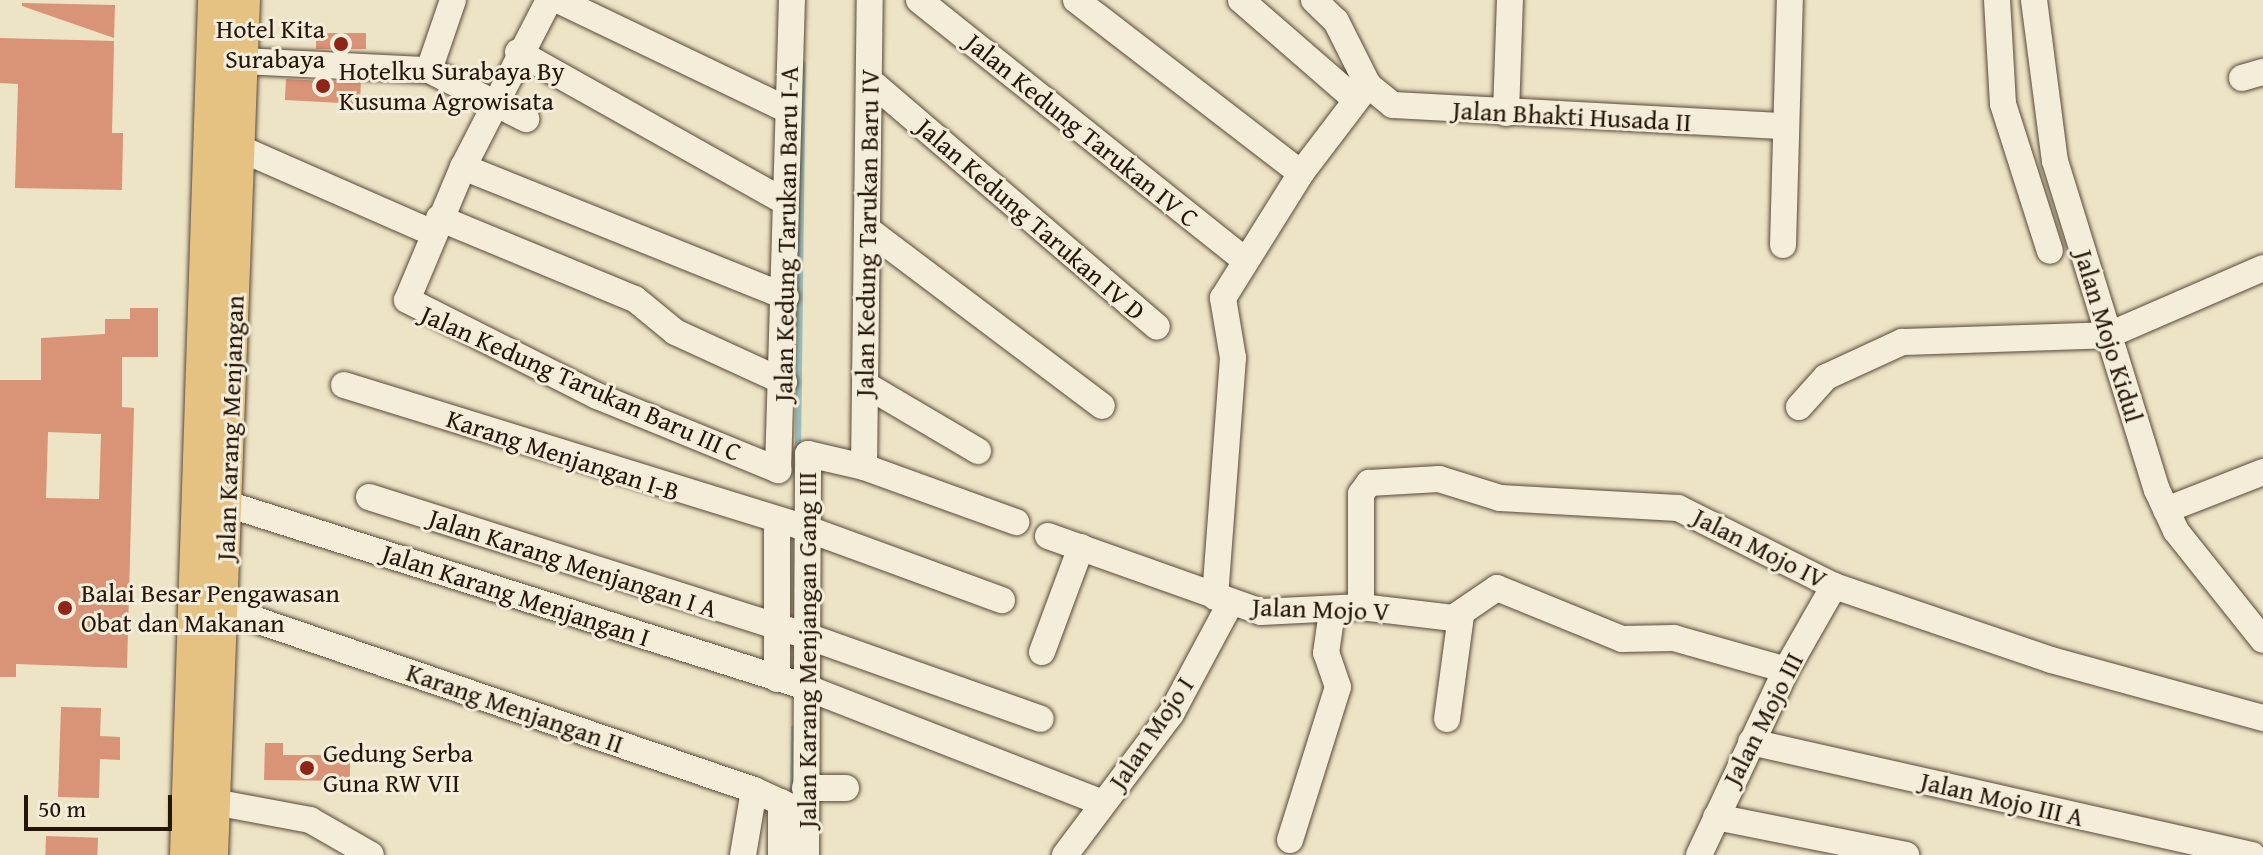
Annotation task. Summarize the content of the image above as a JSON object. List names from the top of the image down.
{
  "streets": {
    "main road": ["Jalan Karang Menjangan"],
    "street": [
      "Jalan Bhakti Husada II",
      "Jalan Kedung Tarukan IV C",
      "Jalan Kedung Tarukan IV D",
      "Jalan Kedung Tarukan Baru IV",
      "Jalan Kedung Tarukan Baru I-A",
      "Jalan Mojo Kidul",
      "Jalan Kedung Tarukan Baru III C",
      "Karang Menjangan I-B",
      "Jalan Mojo IV",
      "Jalan Karang Menjangan I A",
      "Jalan Karang Menjangan I",
      "Jalan Mojo V",
      "Jalan Karang Menjangan Gang III",
      "Karang Menjangan II",
      "Jalan Mojo III",
      "Jalan Mojo I",
      "Jalan Mojo III A"
    ]
  },
  "crossings": [
    ["Jalan Kedung Tarukan IV D", "Jalan Kedung Tarukan Baru IV"],
    ["Jalan Kedung Tarukan Baru IV", "Jalan Karang Menjangan Gang III"],
    ["Jalan Kedung Tarukan Baru I-A", "Jalan Kedung Tarukan Baru III C"],
    ["Jalan Kedung Tarukan Baru I-A", "Jalan Karang Menjangan Gang III"],
    ["Jalan Kedung Tarukan Baru III C", "Jalan Karang Menjangan Gang III"],
    ["Jalan Karang Menjangan", "Jalan Karang Menjangan I"],
    ["Jalan Karang Menjangan", "Karang Menjangan II"],
    ["Karang Menjangan I-B", "Jalan Karang Menjangan Gang III"],
    ["Jalan Mojo IV", "Jalan Mojo V"],
    ["Jalan Mojo IV", "Jalan Mojo III"],
    ["Jalan Karang Menjangan I A", "Jalan Karang Menjangan Gang III"],
    ["Jalan Karang Menjangan I", "Jalan Karang Menjangan Gang III"],
    ["Jalan Karang Menjangan I", "Jalan Mojo I"],
    ["Jalan Mojo V", "Jalan Mojo I"],
    ["Jalan Karang Menjangan Gang III", "Karang Menjangan II"],
    ["Jalan Mojo III", "Jalan Mojo III A"]
  ],
  "places": [
    "Hotel Kita Surabaya",
    "Hotelku Surabaya By Kusuma Agrowisata",
    "Balai Besar Pengawasan Obat dan Makanan",
    "Gedung Serba Guna RW VII"
  ],
  "scale_bar": "50 m"
}
